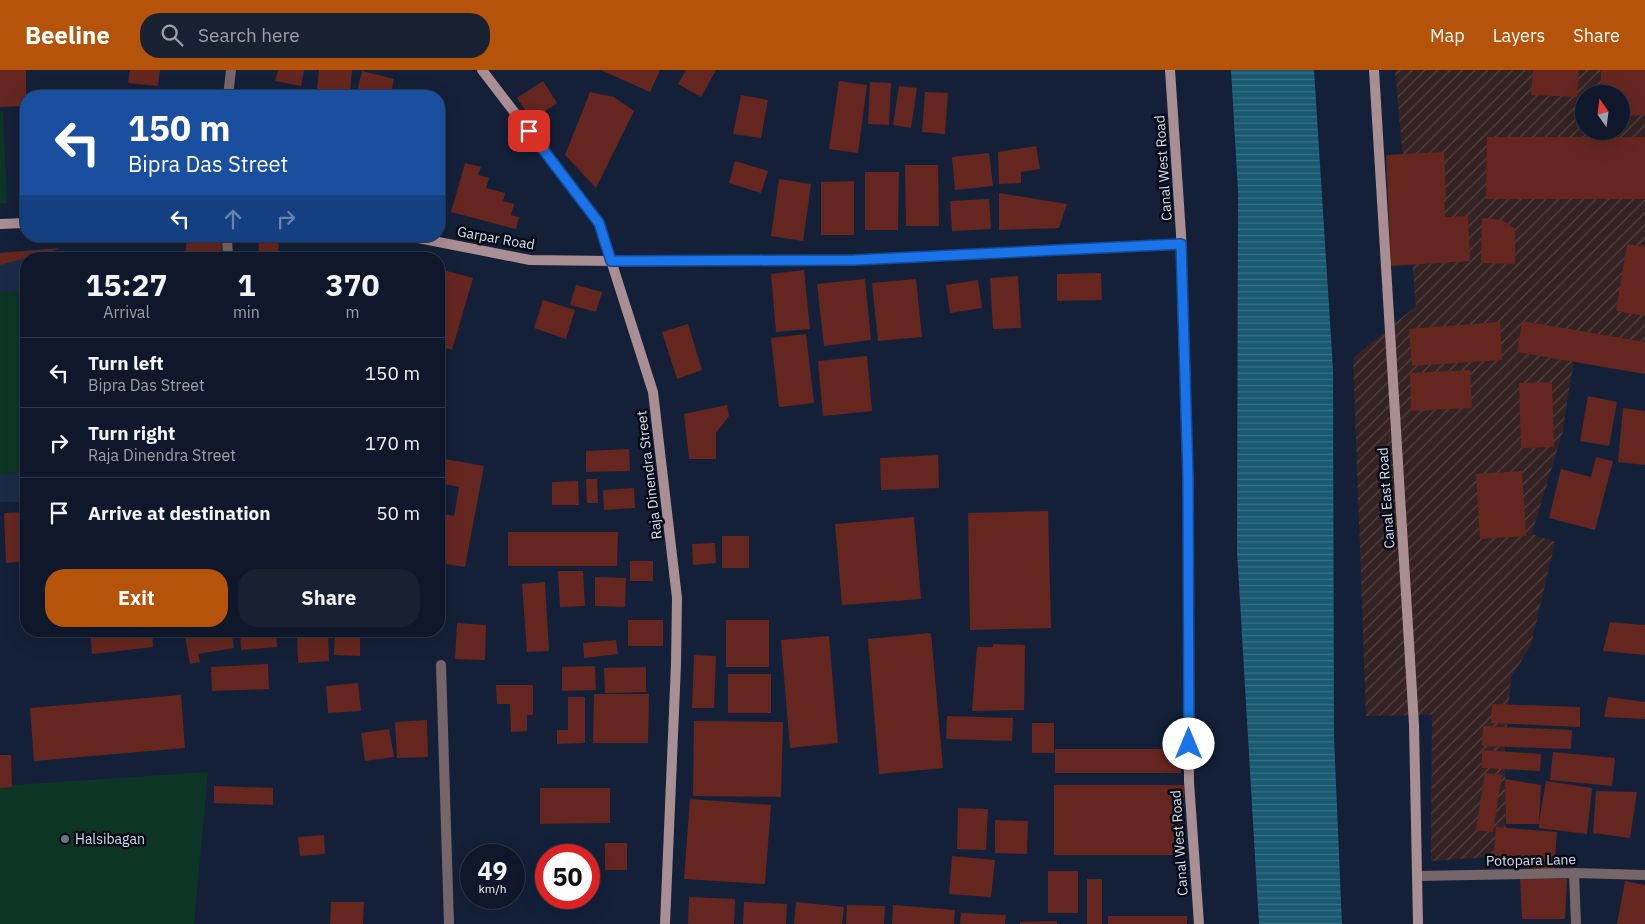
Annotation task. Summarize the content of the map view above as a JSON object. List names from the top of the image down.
{
  "streets": {
    "main road": [
      "Canal West Road",
      "Garpar Road",
      "Raja Dinendra Street",
      "Canal East Road"
    ],
    "street": ["Potopara Lane"]
  },
  "crossings": [
    ["Canal West Road", "Garpar Road"],
    ["Garpar Road", "Raja Dinendra Street"],
    ["Canal East Road", "Potopara Lane"]
  ],
  "places": ["Halsibagan"],
  "north": "top",
  "page": {
    "header": "Beeline",
    "search": "Search here",
    "nav": ["Map", "Layers", "Share"],
    "turn": ["150 m", "Bipra Das Street"],
    "eta": [
      "15:27",
      "Arrival",
      "1",
      "min",
      "370",
      "m"
    ],
    "list": [
      {
        "name": "Turn left",
        "note": "Bipra Das Street",
        "value": "150 m"
      },
      {
        "name": "Turn right",
        "note": "Raja Dinendra Street",
        "value": "170 m"
      },
      {
        "name": "Arrive at destination",
        "value": "50 m"
      }
    ],
    "buttons": ["Exit", "Share"],
    "speed": "49 km/h",
    "limit": "50"
  }
}
